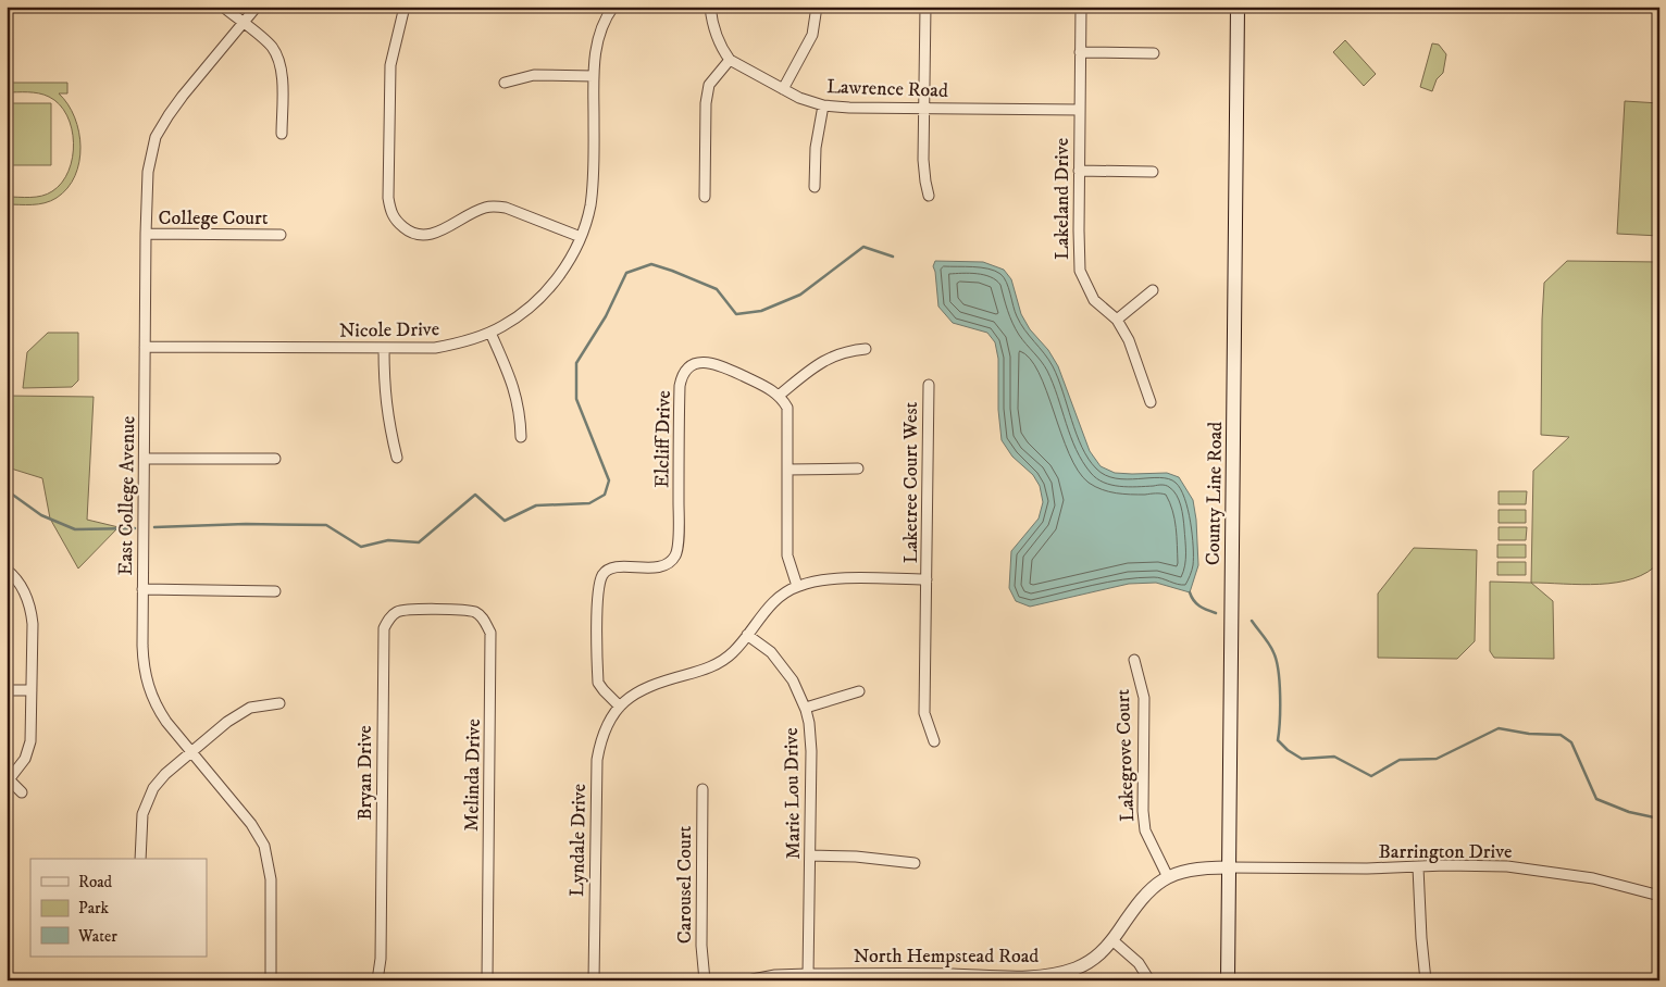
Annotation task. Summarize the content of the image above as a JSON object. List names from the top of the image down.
{
  "streets": {
    "main road": ["County Line Road"],
    "street": [
      "Lawrence Road",
      "Lakeland Drive",
      "College Court",
      "Nicole Drive",
      "Elcliff Drive",
      "Laketree Court West",
      "East College Avenue",
      "Lakegrove Court",
      "Bryan Drive",
      "Melinda Drive",
      "Marie Lou Drive",
      "Lyndale Drive",
      "Barrington Drive",
      "Carousel Court",
      "North Hempstead Road"
    ]
  },
  "crossings": [
    ["Lawrence Road", "Lakeland Drive"],
    ["College Court", "East College Avenue"],
    ["Nicole Drive", "East College Avenue"],
    ["Elcliff Drive", "Lyndale Drive"],
    ["Laketree Court West", "Lyndale Drive"],
    ["County Line Road", "Barrington Drive"],
    ["County Line Road", "North Hempstead Road"],
    ["Lakegrove Court", "North Hempstead Road"],
    ["Bryan Drive", "Melinda Drive"],
    ["Marie Lou Drive", "Lyndale Drive"],
    ["Marie Lou Drive", "North Hempstead Road"],
    ["Barrington Drive", "North Hempstead Road"]
  ],
  "legend": ["Road", "Park", "Water"]
}
